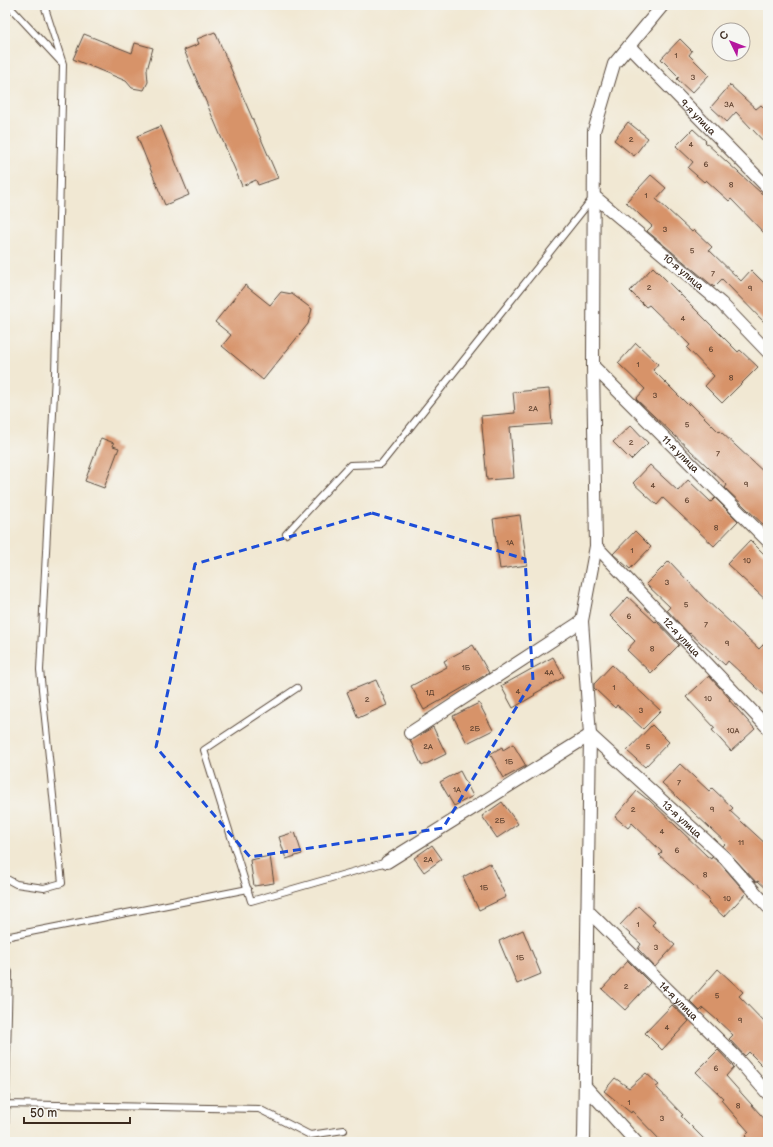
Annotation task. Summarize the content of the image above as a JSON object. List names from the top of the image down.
{
  "streets": {
    "street": [
      "9-я улица",
      "10-я улица",
      "11-я улица",
      "12-я улица",
      "13-я улица",
      "14-я улица"
    ]
  },
  "house_numbers": [
    "1",
    "3",
    "3А",
    "2",
    "4",
    "6",
    "8",
    "1",
    "3",
    "5",
    "7",
    "2",
    "9",
    "4",
    "6",
    "1",
    "8",
    "3",
    "2А",
    "5",
    "2",
    "7",
    "9",
    "4",
    "6",
    "8",
    "1А",
    "1",
    "10",
    "3",
    "5",
    "6",
    "7",
    "9",
    "8",
    "1Б",
    "4А",
    "1",
    "4",
    "1Д",
    "10",
    "2",
    "3",
    "2Б",
    "10А",
    "2А",
    "5",
    "1Б",
    "7",
    "1А",
    "2",
    "9",
    "2Б",
    "4",
    "11",
    "6",
    "2А",
    "8",
    "1Б",
    "10",
    "1",
    "3",
    "1Б",
    "2",
    "5",
    "9",
    "4",
    "6",
    "1",
    "8",
    "3"
  ],
  "scale_bar": "50 m",
  "north": "top left"
}
